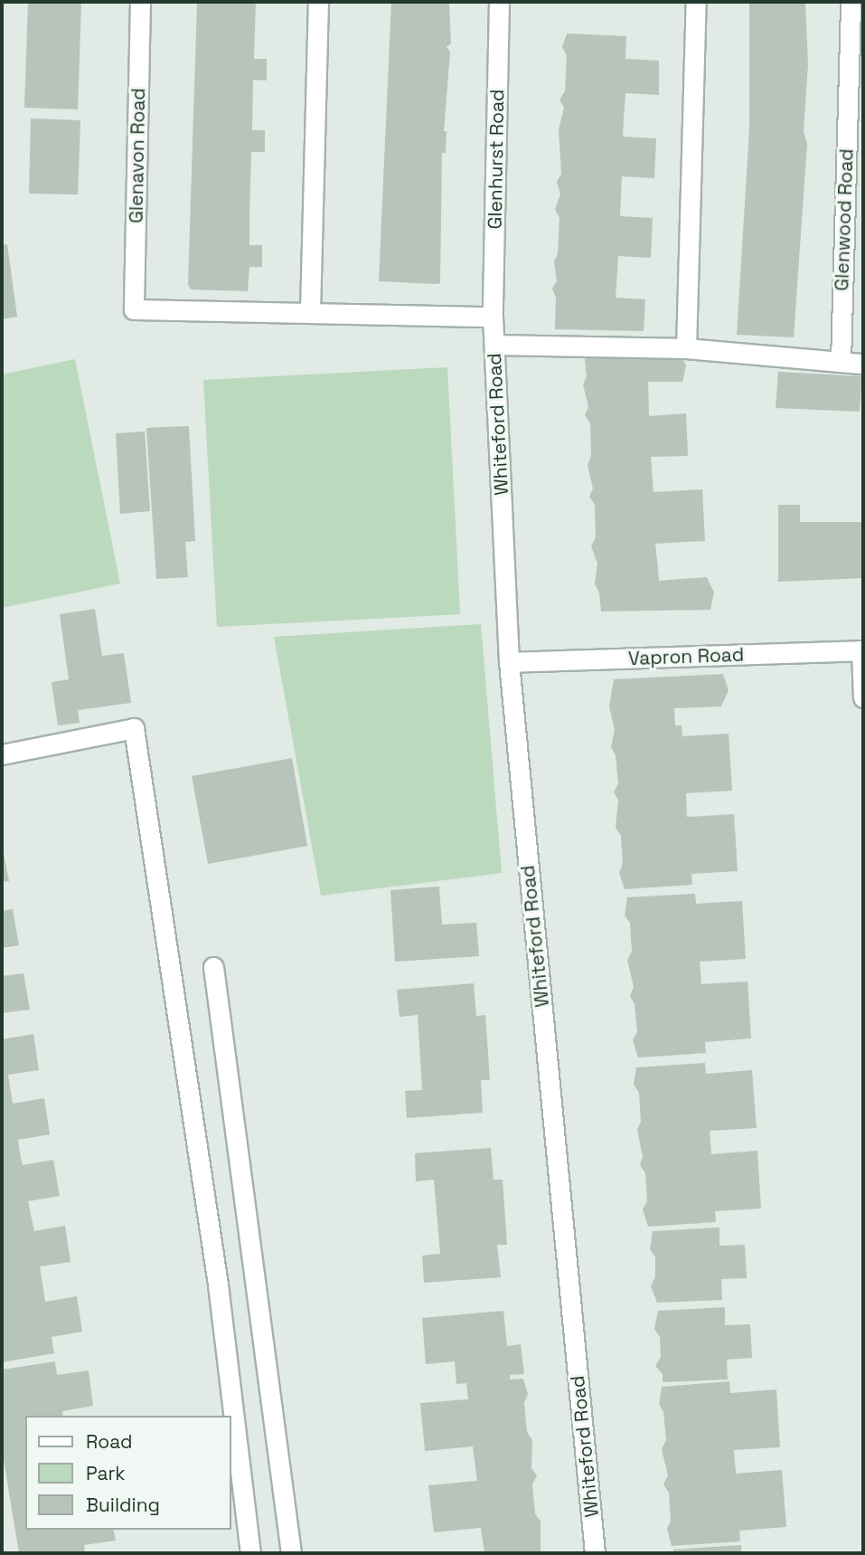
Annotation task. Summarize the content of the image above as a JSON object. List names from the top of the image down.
{
  "streets": {
    "street": [
      "Glenavon Road",
      "Glenhurst Road",
      "Glenwood Road",
      "Whiteford Road",
      "Vapron Road"
    ]
  },
  "crossings": [
    ["Glenhurst Road", "Whiteford Road"],
    ["Whiteford Road", "Vapron Road"]
  ],
  "legend": ["Road", "Park", "Building"]
}
